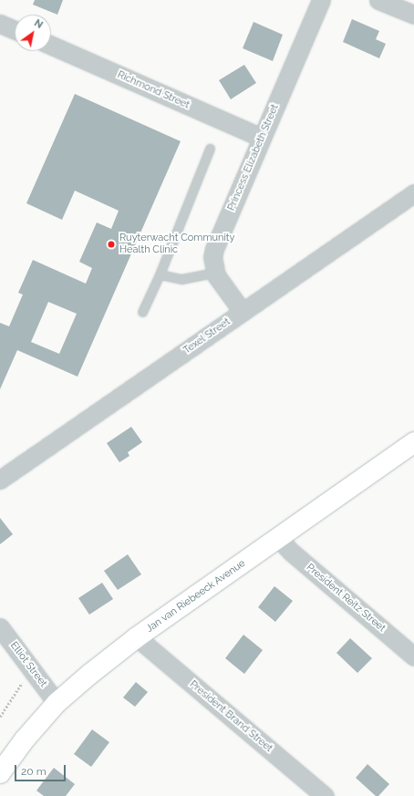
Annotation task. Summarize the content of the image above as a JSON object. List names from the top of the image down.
{
  "streets": {
    "street": [
      "Richmond Street",
      "Princess Elizabeth Street",
      "Texel Street",
      "Jan van Riebeeck Avenue",
      "President Reitz Street",
      "Elliot Street",
      "President Brand Street"
    ]
  },
  "crossings": [
    ["Richmond Street", "Princess Elizabeth Street"],
    ["Princess Elizabeth Street", "Texel Street"],
    ["Jan van Riebeeck Avenue", "President Reitz Street"],
    ["Jan van Riebeeck Avenue", "Elliot Street"],
    ["Jan van Riebeeck Avenue", "President Brand Street"]
  ],
  "places": ["Ruyterwacht Community Health Clinic"],
  "scale_bar": "20 m",
  "north": "top right"
}
